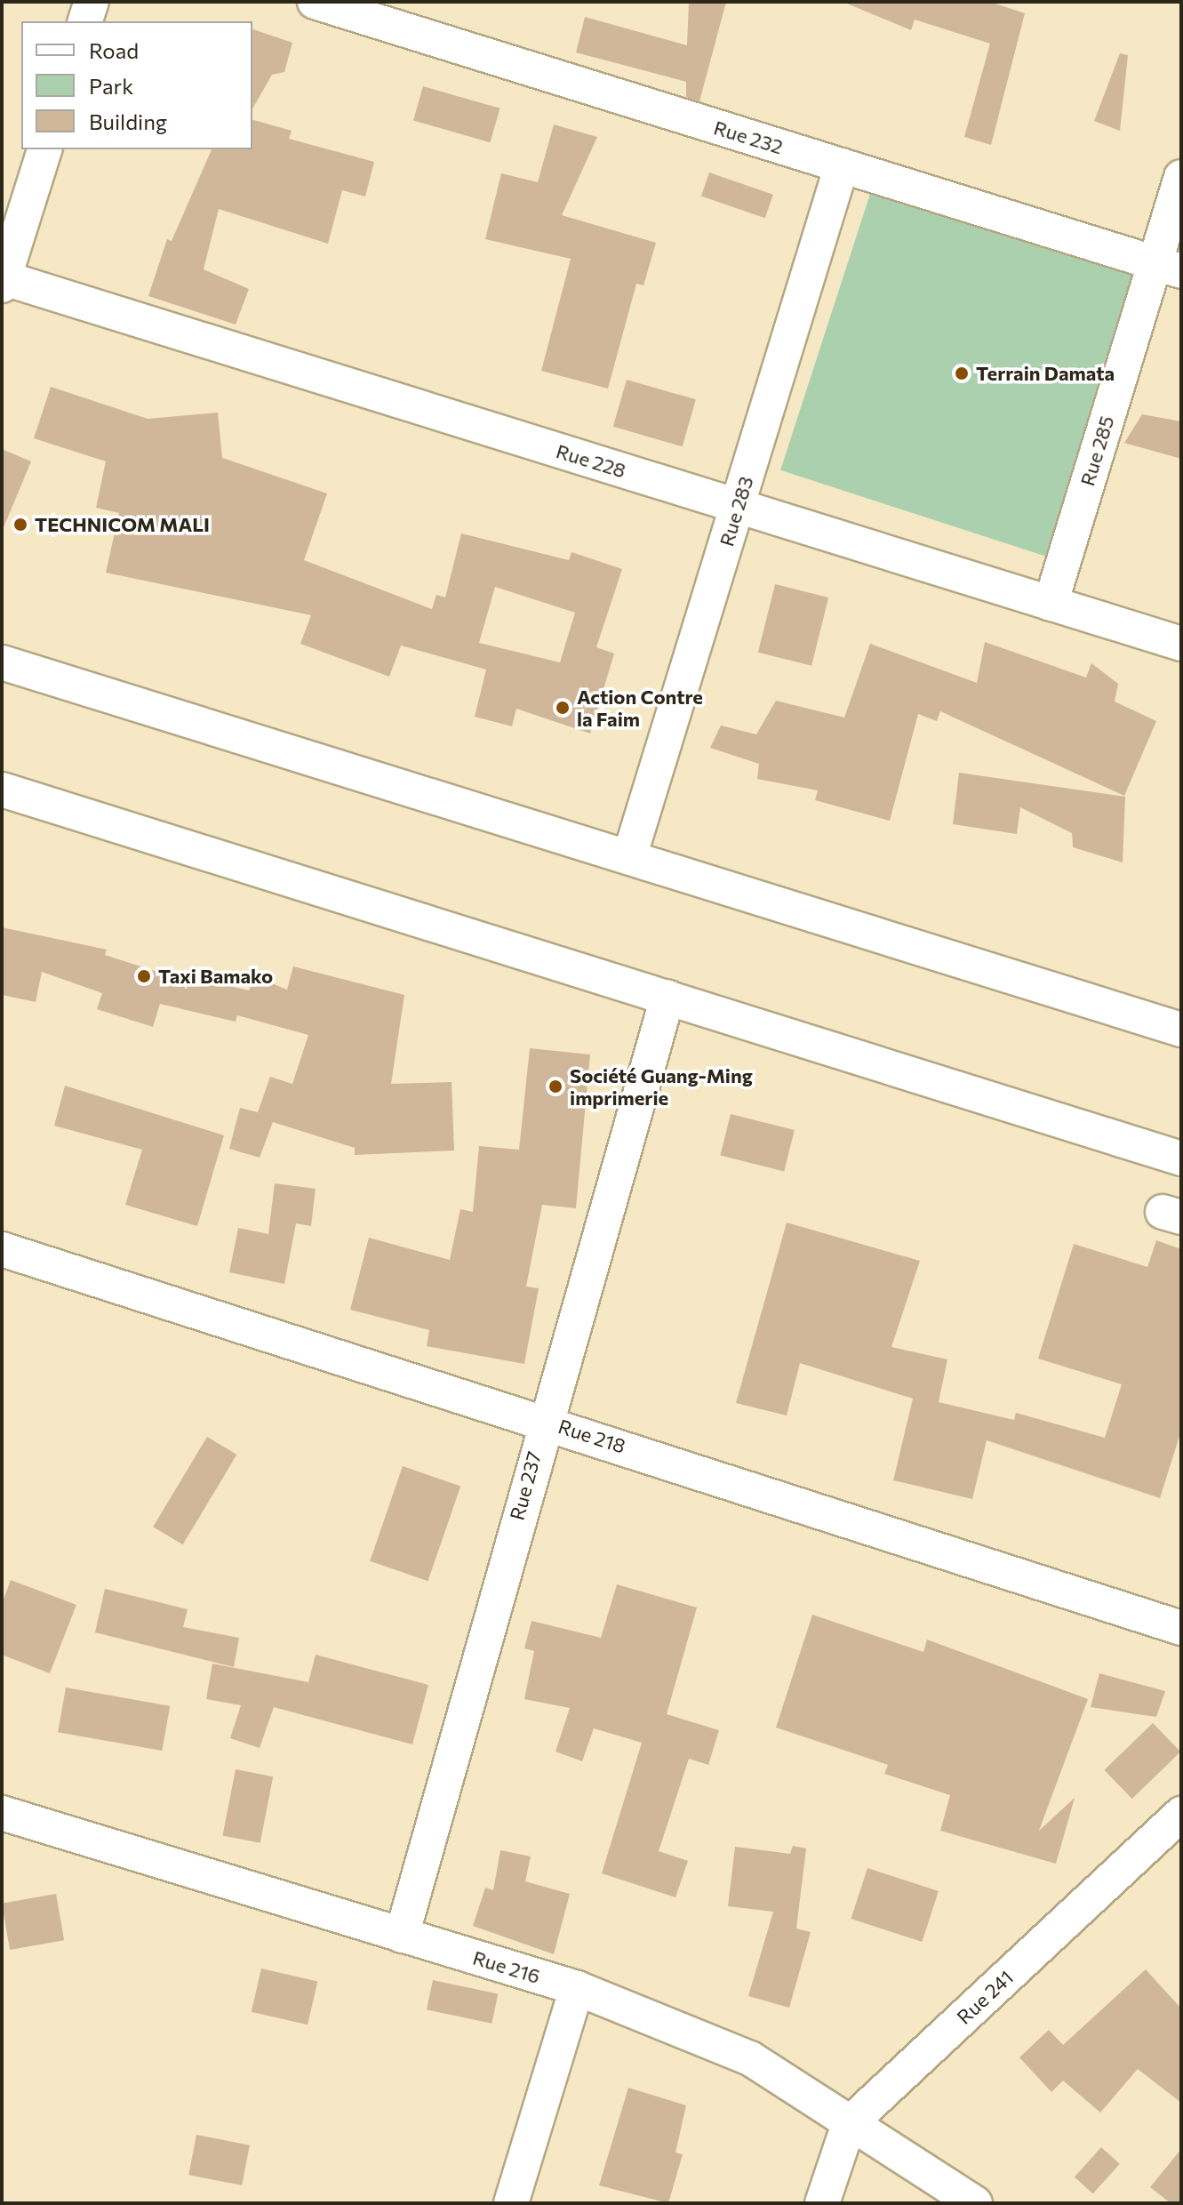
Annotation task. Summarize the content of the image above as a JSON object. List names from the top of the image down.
{
  "streets": {
    "street": [
      "Rue 232",
      "Rue 285",
      "Rue 228",
      "Rue 283",
      "Rue 218",
      "Rue 237",
      "Rue 216",
      "Rue 241"
    ]
  },
  "crossings": [
    ["Rue 232", "Rue 285"],
    ["Rue 232", "Rue 283"],
    ["Rue 285", "Rue 228"],
    ["Rue 228", "Rue 283"],
    ["Rue 218", "Rue 237"],
    ["Rue 237", "Rue 216"],
    ["Rue 216", "Rue 241"]
  ],
  "places": [
    "Terrain Damata",
    "TECHNICOM MALI",
    "Action Contre la Faim",
    "Taxi Bamako",
    "Société Guang-Ming imprimerie"
  ],
  "legend": ["Road", "Park", "Building"]
}
